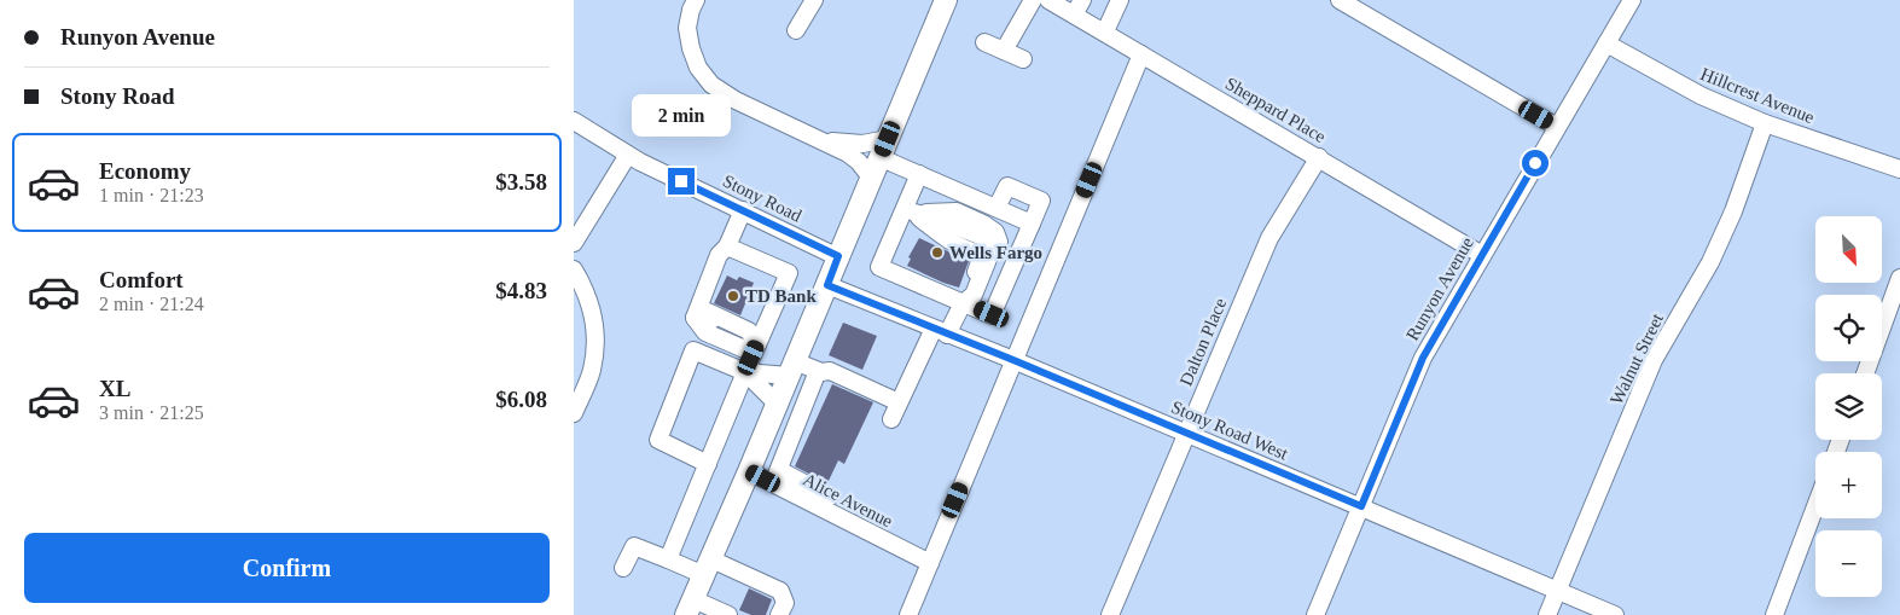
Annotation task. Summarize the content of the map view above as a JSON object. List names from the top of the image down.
{
  "streets": {
    "street": [
      "Hillcrest Avenue",
      "Sheppard Place",
      "Stony Road",
      "Runyon Avenue",
      "Dalton Place",
      "Walnut Street",
      "Stony Road West",
      "Alice Avenue"
    ]
  },
  "crossings": [
    ["Hillcrest Avenue", "Runyon Avenue"],
    ["Hillcrest Avenue", "Walnut Street"],
    ["Sheppard Place", "Runyon Avenue"],
    ["Sheppard Place", "Dalton Place"],
    ["Runyon Avenue", "Stony Road West"],
    ["Dalton Place", "Stony Road West"],
    ["Walnut Street", "Stony Road West"]
  ],
  "places": ["Wells Fargo", "TD Bank"],
  "north": "bottom right",
  "page": {
    "banner": ["Runyon Avenue", "Stony Road"],
    "bubble": "2 min",
    "list": [
      {
        "name": "Economy",
        "note": "1 min · 21:23",
        "value": "$3.58"
      },
      {
        "name": "Comfort",
        "note": "2 min · 21:24",
        "value": "$4.83"
      },
      {
        "name": "XL",
        "note": "3 min · 21:25",
        "value": "$6.08"
      }
    ],
    "map_buttons": ["+", "−"],
    "buttons": "Confirm"
  }
}
